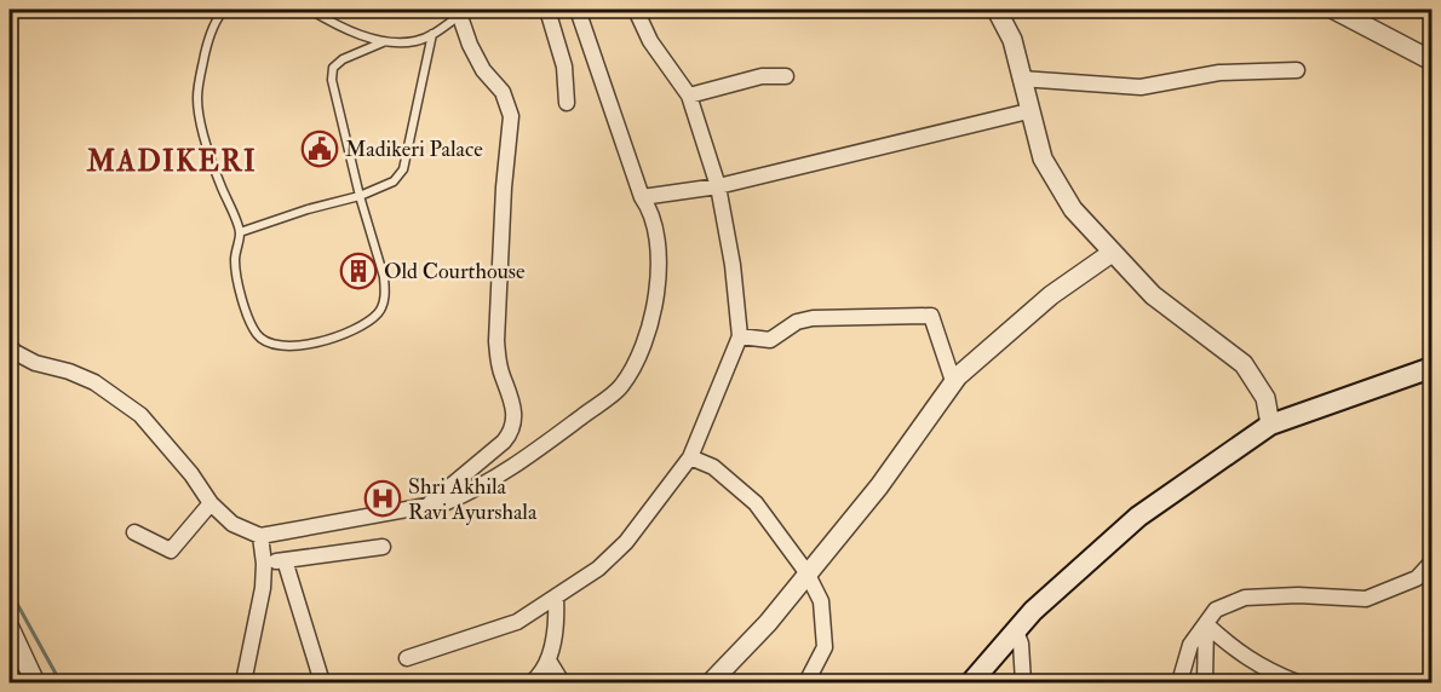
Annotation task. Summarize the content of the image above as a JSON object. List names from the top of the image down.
{
  "districts": ["MADIKERI"],
  "places": {
    "public building": ["Madikeri Palace"],
    "building": ["Old Courthouse"],
    "hospital": ["Shri Akhila Ravi Ayurshala"]
  }
}
